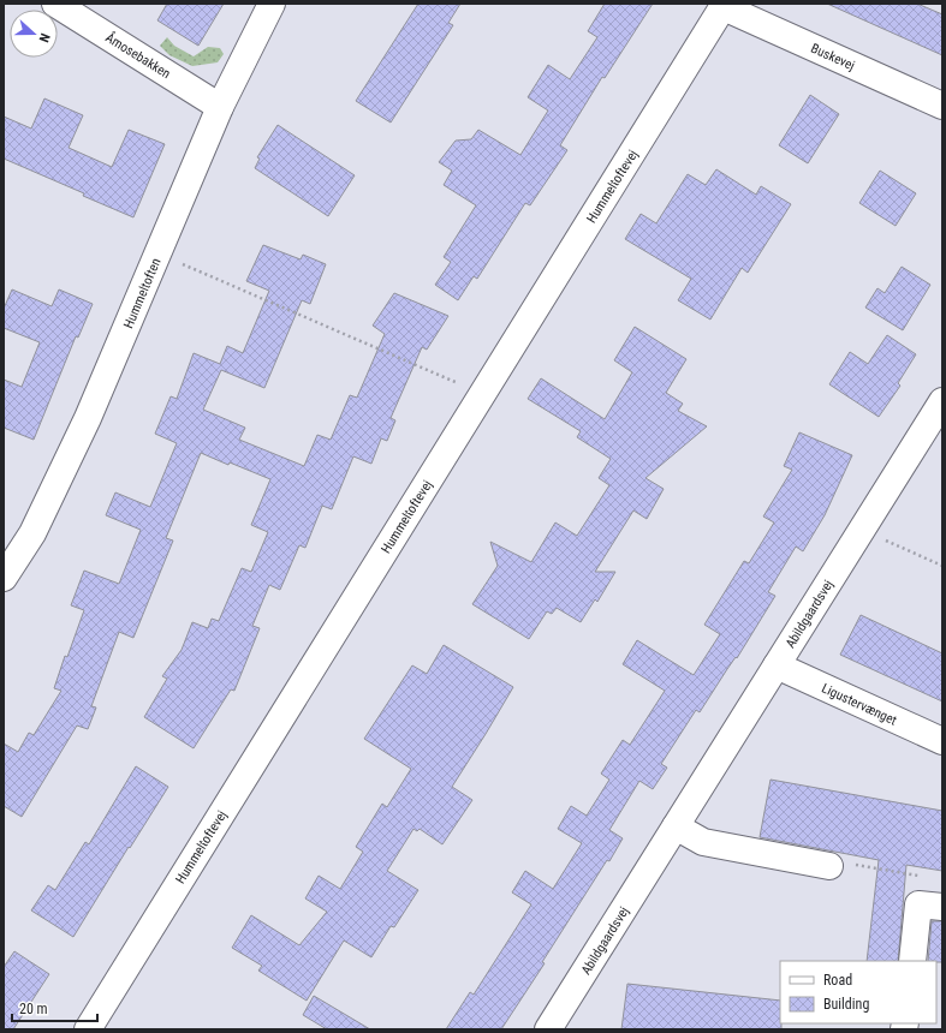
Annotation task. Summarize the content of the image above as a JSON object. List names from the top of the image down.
{
  "streets": {
    "street": [
      "Åmosebakken",
      "Buskevej",
      "Hummeltoftevej",
      "Hummeltoften",
      "Abildgaardsvej",
      "Ligustervænget"
    ]
  },
  "crossings": [
    ["Åmosebakken", "Hummeltoften"],
    ["Buskevej", "Hummeltoftevej"],
    ["Abildgaardsvej", "Ligustervænget"]
  ],
  "legend": ["Road", "Building"],
  "scale_bar": "20 m",
  "north": "right"
}
